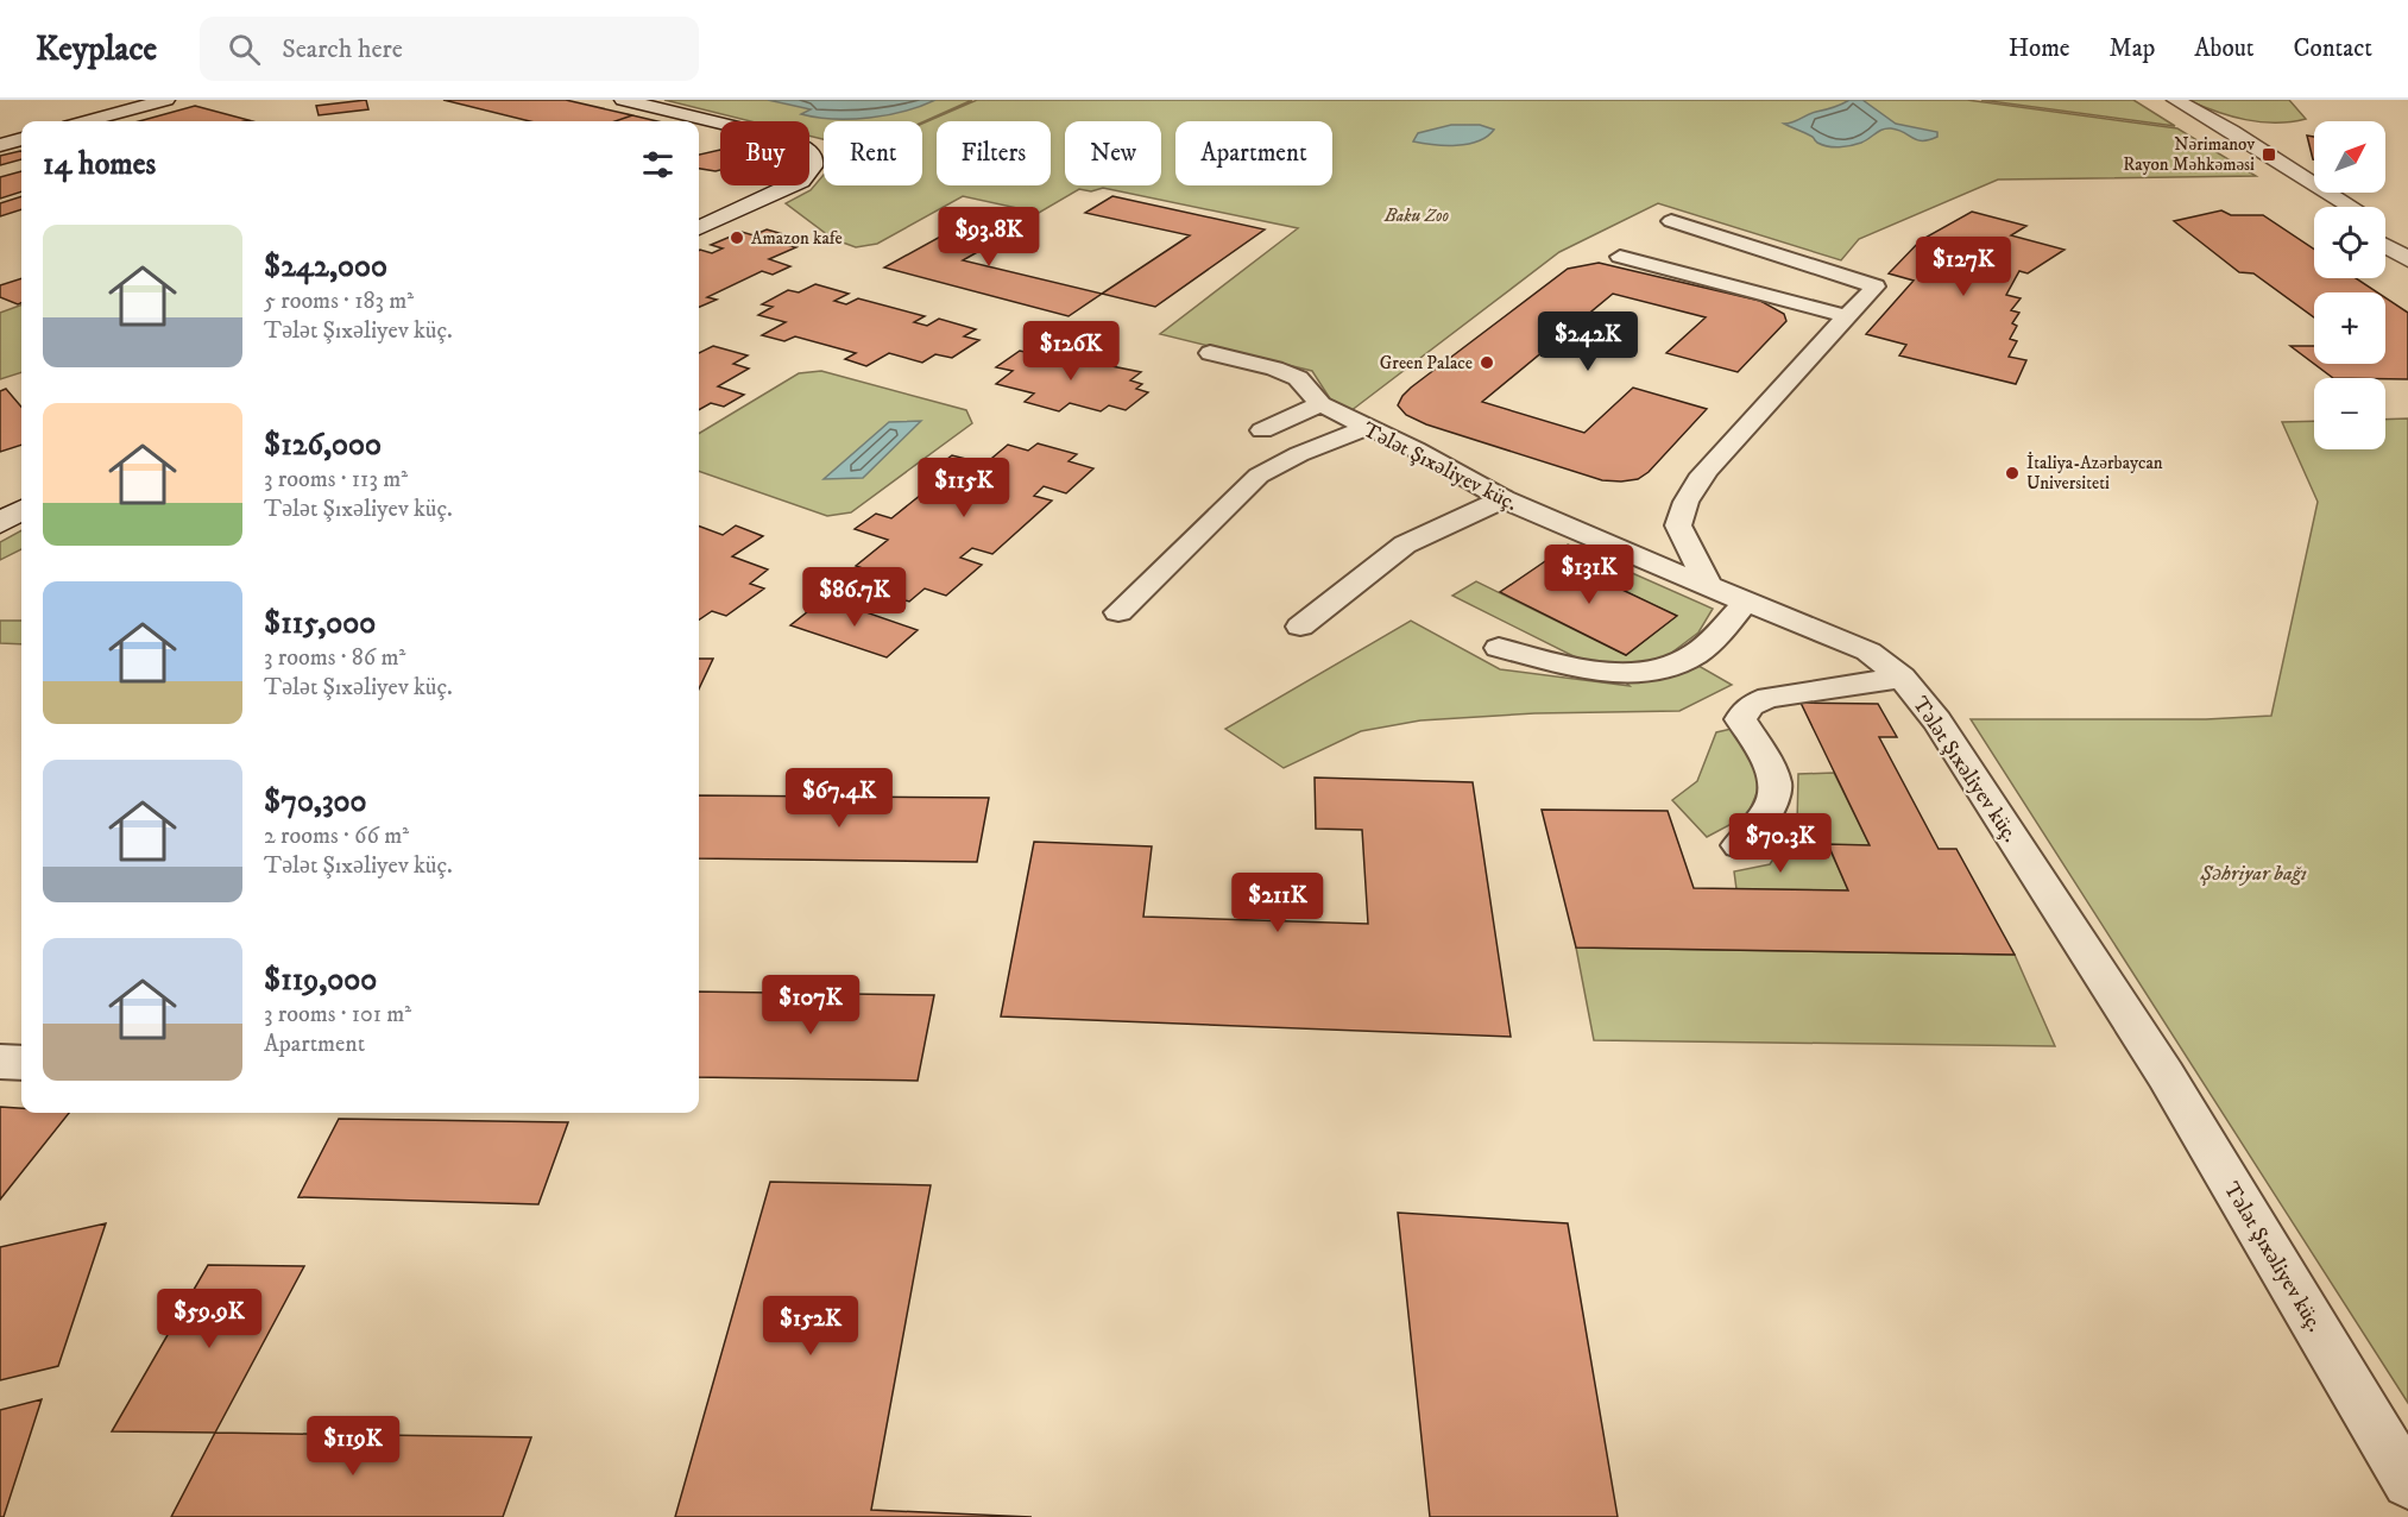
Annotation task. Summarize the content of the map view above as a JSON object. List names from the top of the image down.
{
  "streets": {
    "street": ["Tələt Şıxəliyev küç."]
  },
  "parks": ["Baku Zoo", "Şəhriyar bağı"],
  "places": {
    "transit": ["Nərimanov Rayon Məhkəməsi"],
    "other": ["Amazon kafe", "Green Palace", "İtaliya-Azərbaycan Universiteti"]
  },
  "north": "top right",
  "page": {
    "header": "Keyplace",
    "search": "Search here",
    "nav": [
      "Home",
      "Map",
      "About",
      "Contact"
    ],
    "map_buttons": ["+", "−"],
    "chip": [
      "Buy",
      "Rent",
      "Filters",
      "New",
      "Apartment"
    ],
    "heading": "14 homes",
    "price": [
      "$93.8K",
      "$127K",
      "$242K",
      "$126K",
      "$115K",
      "$131K",
      "$86.7K",
      "$67.4K",
      "$70.3K",
      "$211K",
      "$107K",
      "$59.9K",
      "$152K",
      "$119K"
    ],
    "list": [
      {
        "name": "$242,000",
        "note": "5 rooms · 183 m² · Tələt Şıxəliyev küç."
      },
      {
        "name": "$126,000",
        "note": "3 rooms · 113 m² · Tələt Şıxəliyev küç."
      },
      {
        "name": "$115,000",
        "note": "3 rooms · 86 m² · Tələt Şıxəliyev küç."
      },
      {
        "name": "$70,300",
        "note": "2 rooms · 66 m² · Tələt Şıxəliyev küç."
      },
      {
        "name": "$119,000",
        "note": "3 rooms · 101 m² · Apartment"
      }
    ]
  }
}
